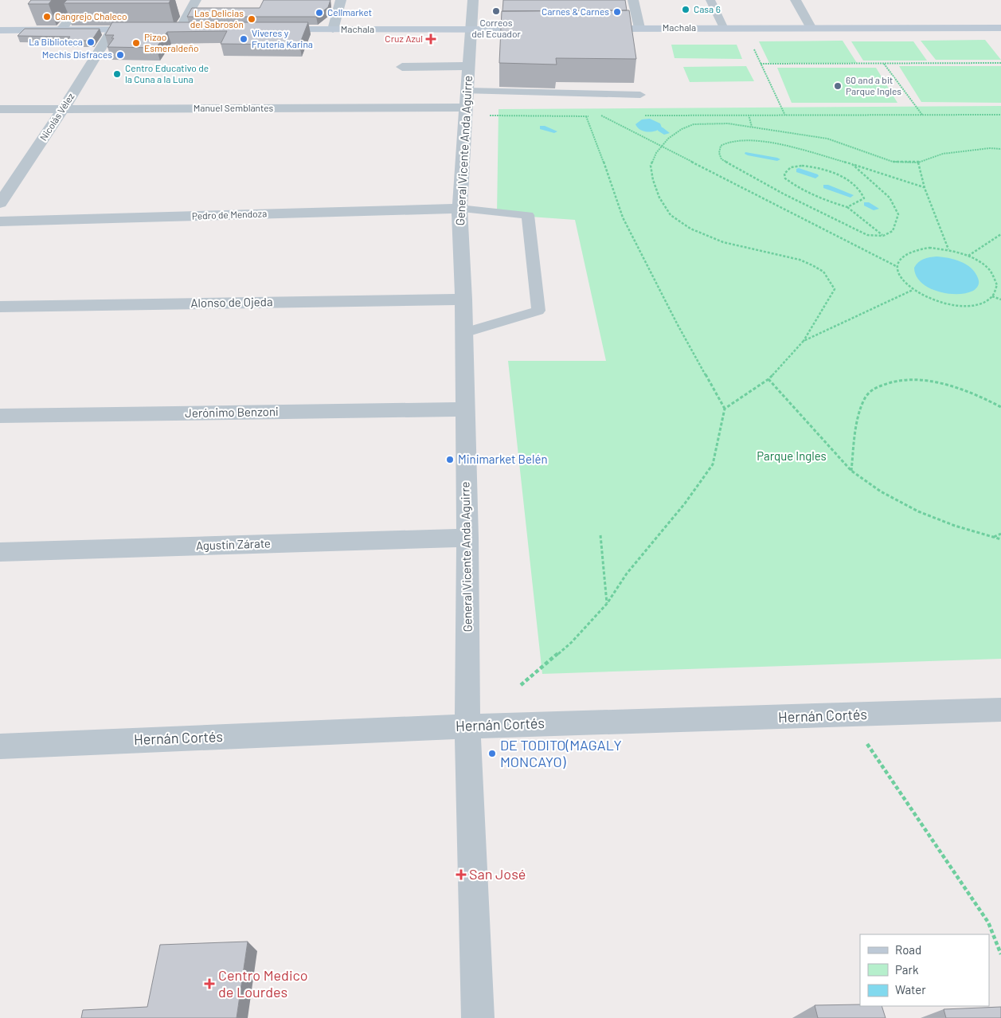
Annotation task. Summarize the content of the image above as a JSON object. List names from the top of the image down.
{
  "streets": {
    "main road": ["Machala"],
    "street": [
      "Manuel Semblantes",
      "Nicolás Vélez",
      "General Vicente Anda Aguirre",
      "Pedro de Mendoza",
      "Alonso de Ojeda",
      "Jerónimo Benzoni",
      "Agustín Zárate",
      "Hernán Cortés"
    ]
  },
  "crossings": [
    ["Machala", "General Vicente Anda Aguirre"],
    ["Manuel Semblantes", "Nicolás Vélez"],
    ["Manuel Semblantes", "General Vicente Anda Aguirre"],
    ["General Vicente Anda Aguirre", "Pedro de Mendoza"],
    ["General Vicente Anda Aguirre", "Alonso de Ojeda"],
    ["General Vicente Anda Aguirre", "Jerónimo Benzoni"],
    ["General Vicente Anda Aguirre", "Agustín Zárate"],
    ["General Vicente Anda Aguirre", "Hernán Cortés"]
  ],
  "parks": ["Parque Ingles"],
  "places": {
    "other": [
      "Casa 6",
      "Correos del Ecuador",
      "Carnes & Carnes",
      "Cellmarket",
      "Cangrejo Chaleco",
      "Las Delicias del Sabrosón",
      "Viveres y Frutería Karina",
      "La Biblioteca",
      "Pizao Esmeraldeño",
      "Mechis Disfraces",
      "Centro Educativo de la Cuna a la Luna",
      "60 and a bit Parque Ingles",
      "Minimarket Belén",
      "DE TODITO(MAGALY MONCAYO)"
    ],
    "health": ["Cruz Azul", "San José", "Centro Medico de Lourdes"]
  },
  "legend": ["Road", "Park", "Water"]
}
